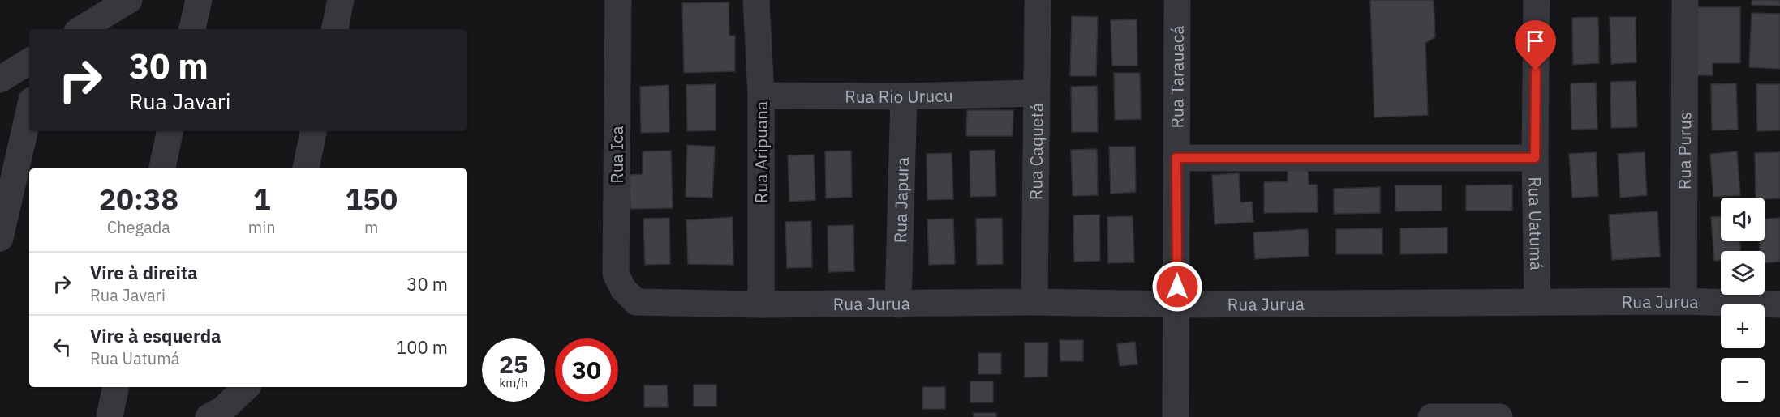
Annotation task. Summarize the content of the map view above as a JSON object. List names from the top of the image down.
{
  "streets": {
    "street": [
      "Rua Tarauacá",
      "Rua Rio Urucu",
      "Rua Caquetá",
      "Rua Purus",
      "Rua Aripuana",
      "Rua Ica",
      "Rua Japura",
      "Rua Uatumá",
      "Rua Jurua"
    ]
  },
  "crossings": [
    ["Rua Tarauacá", "Rua Jurua"],
    ["Rua Rio Urucu", "Rua Caquetá"],
    ["Rua Rio Urucu", "Rua Aripuana"],
    ["Rua Rio Urucu", "Rua Japura"],
    ["Rua Caquetá", "Rua Jurua"],
    ["Rua Purus", "Rua Jurua"],
    ["Rua Aripuana", "Rua Jurua"],
    ["Rua Ica", "Rua Jurua"],
    ["Rua Japura", "Rua Jurua"],
    ["Rua Uatumá", "Rua Jurua"]
  ],
  "page": {
    "turn": ["30 m", "Rua Javari"],
    "eta": [
      "20:38",
      "Chegada",
      "1",
      "min",
      "150",
      "m"
    ],
    "map_buttons": ["+", "−"],
    "list": [
      {
        "name": "Vire à direita",
        "note": "Rua Javari",
        "value": "30 m"
      },
      {
        "name": "Vire à esquerda",
        "note": "Rua Uatumá",
        "value": "100 m"
      }
    ],
    "speed": "25 km/h",
    "limit": "30"
  }
}
